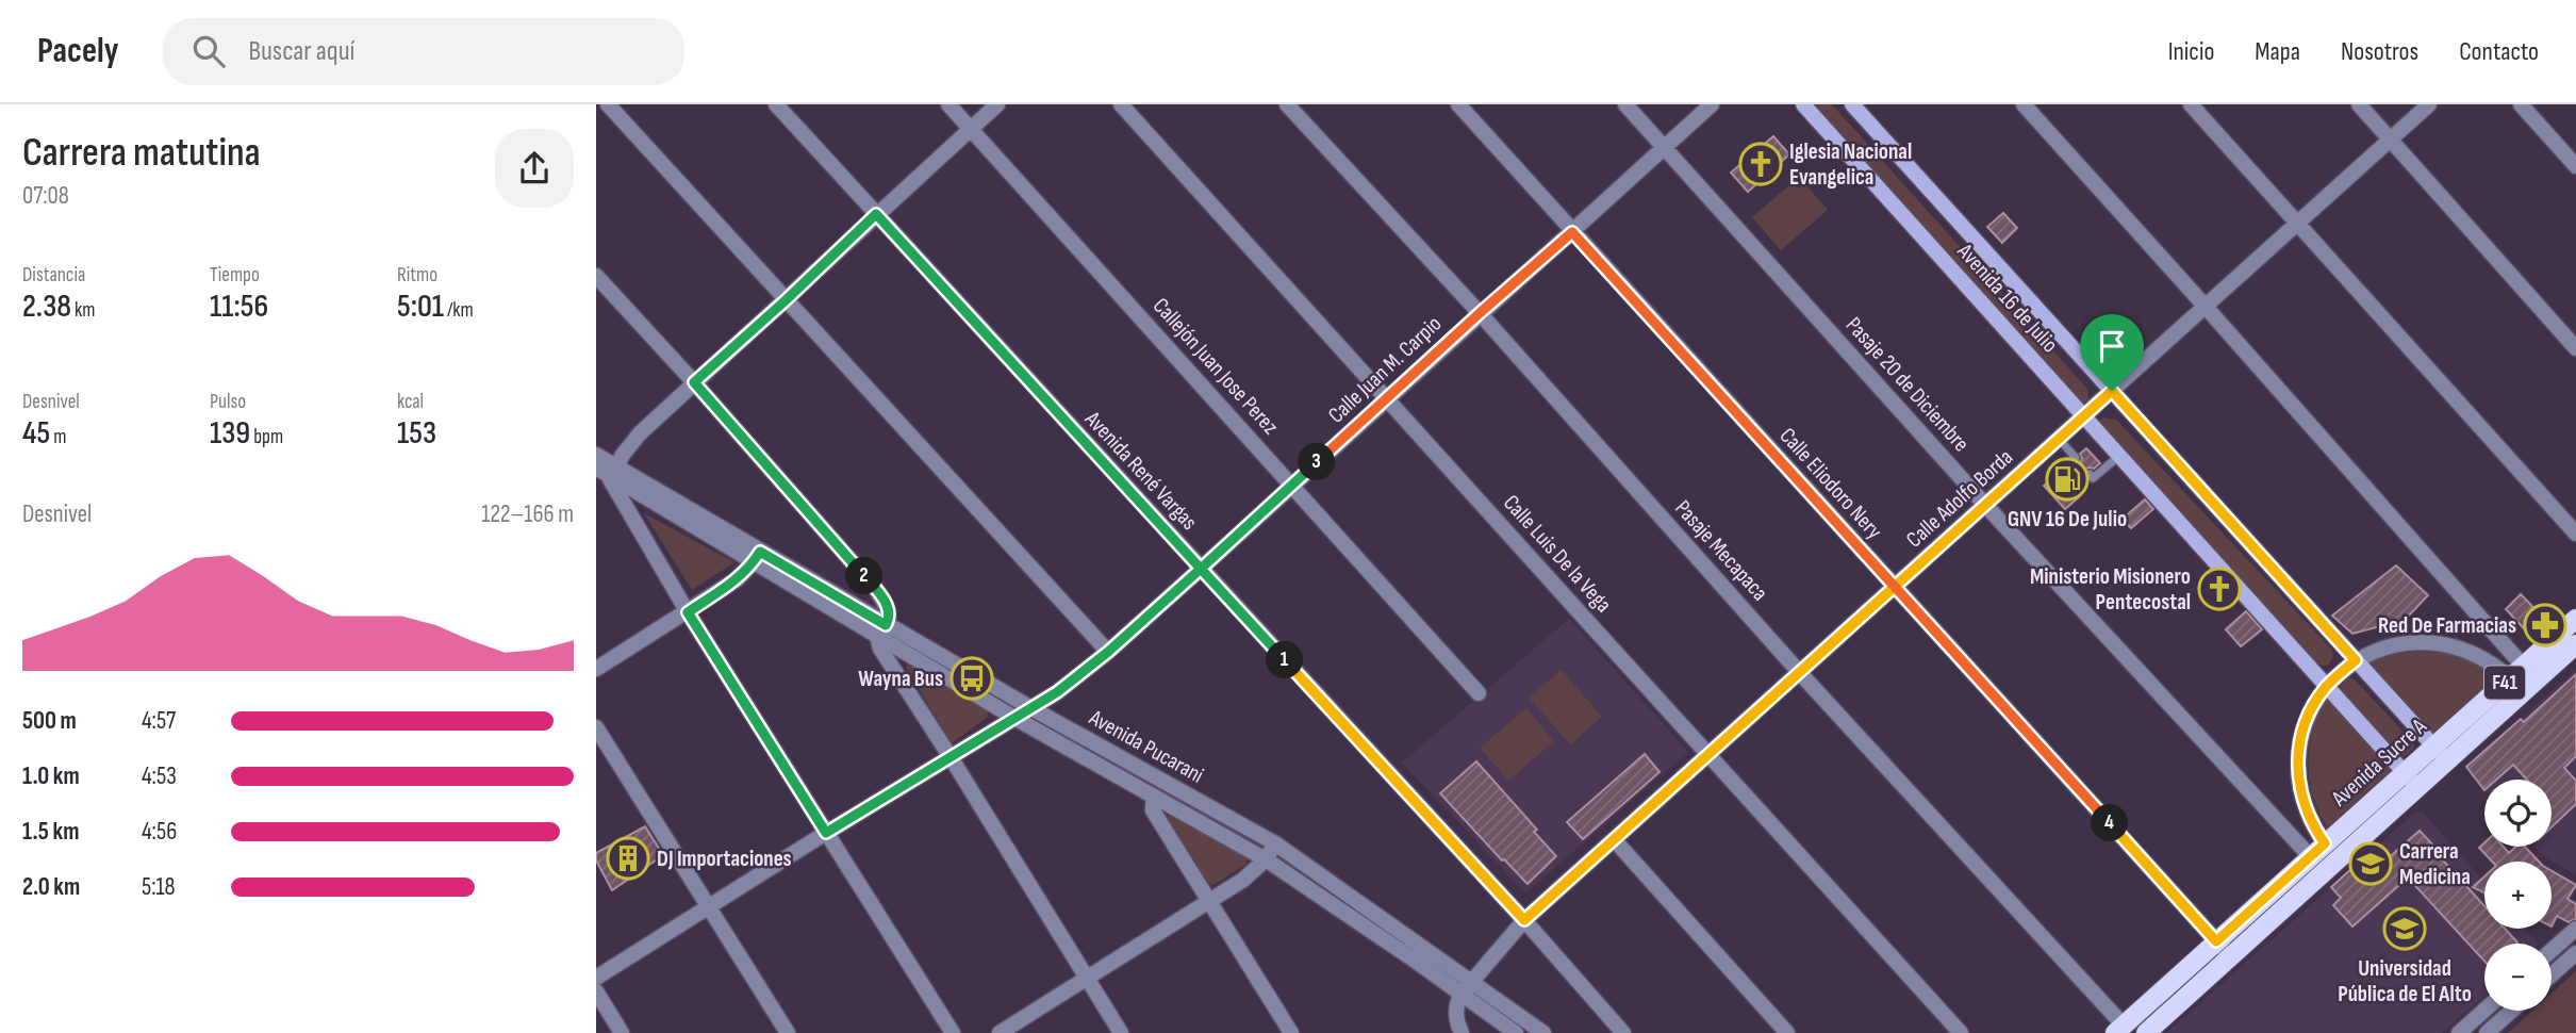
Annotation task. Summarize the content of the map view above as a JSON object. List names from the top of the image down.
{
  "streets": {
    "main road": ["Avenida 16 de Julio", "F41", "Avenida Sucre A"],
    "street": [
      "Callejón Juan Jose Perez",
      "Calle Juan M. Carpio",
      "Pasaje 20 de Diciembre",
      "Avenida René Vargas",
      "Calle Eliodoro Nery",
      "Calle Adolfo Borda",
      "Pasaje Mecapaca",
      "Calle Luis De la Vega",
      "Avenida Pucarani"
    ]
  },
  "crossings": [
    ["Avenida 16 de Julio", "Calle Adolfo Borda"],
    ["Avenida 16 de Julio", "Avenida Sucre A"],
    ["Callejón Juan Jose Perez", "Calle Juan M. Carpio"],
    ["Calle Juan M. Carpio", "Pasaje 20 de Diciembre"],
    ["Calle Juan M. Carpio", "Avenida René Vargas"],
    ["Calle Juan M. Carpio", "Calle Eliodoro Nery"],
    ["Calle Juan M. Carpio", "Pasaje Mecapaca"],
    ["Calle Juan M. Carpio", "Calle Luis De la Vega"],
    ["Calle Juan M. Carpio", "Avenida Pucarani"],
    ["Pasaje 20 de Diciembre", "Calle Adolfo Borda"],
    ["Pasaje 20 de Diciembre", "Avenida Sucre A"],
    ["Avenida René Vargas", "Calle Adolfo Borda"],
    ["Calle Eliodoro Nery", "Calle Adolfo Borda"],
    ["Calle Eliodoro Nery", "Avenida Sucre A"],
    ["Calle Adolfo Borda", "Pasaje Mecapaca"],
    ["Calle Adolfo Borda", "Calle Luis De la Vega"],
    ["Calle Adolfo Borda", "Avenida Pucarani"],
    ["Pasaje Mecapaca", "Avenida Sucre A"]
  ],
  "places": {
    "church": ["Iglesia Nacional Evangelica", "Ministerio Misionero Pentecostal"],
    "fuel station": ["GNV 16 De Julio"],
    "pharmacy": ["Red De Farmacias"],
    "bus stop": ["Wayna Bus"],
    "building": ["DJ Importaciones"],
    "school or university": ["Carrera Medicina", "Universidad Pública de El Alto"]
  },
  "page": {
    "header": "Pacely",
    "search": "Buscar aquí",
    "nav": [
      "Inicio",
      "Mapa",
      "Nosotros",
      "Contacto"
    ],
    "heading": ["Carrera matutina", "07:08"],
    "stats": [
      ["Distancia", "2.38 km"],
      ["Tiempo", "11:56"],
      ["Ritmo", "5:01 /km"],
      ["Desnivel", "45 m"],
      ["Pulso", "139 bpm"],
      ["kcal", "153"]
    ],
    "pins": [
      "3",
      "2",
      "1",
      "4"
    ],
    "chart": ["Desnivel", "122–166 m"],
    "list": [
      {
        "name": "500 m",
        "note": "4:57"
      },
      {
        "name": "1.0 km",
        "note": "4:53"
      },
      {
        "name": "1.5 km",
        "note": "4:56"
      },
      {
        "name": "2.0 km",
        "note": "5:18"
      }
    ],
    "map_buttons": ["+", "−"]
  }
}
